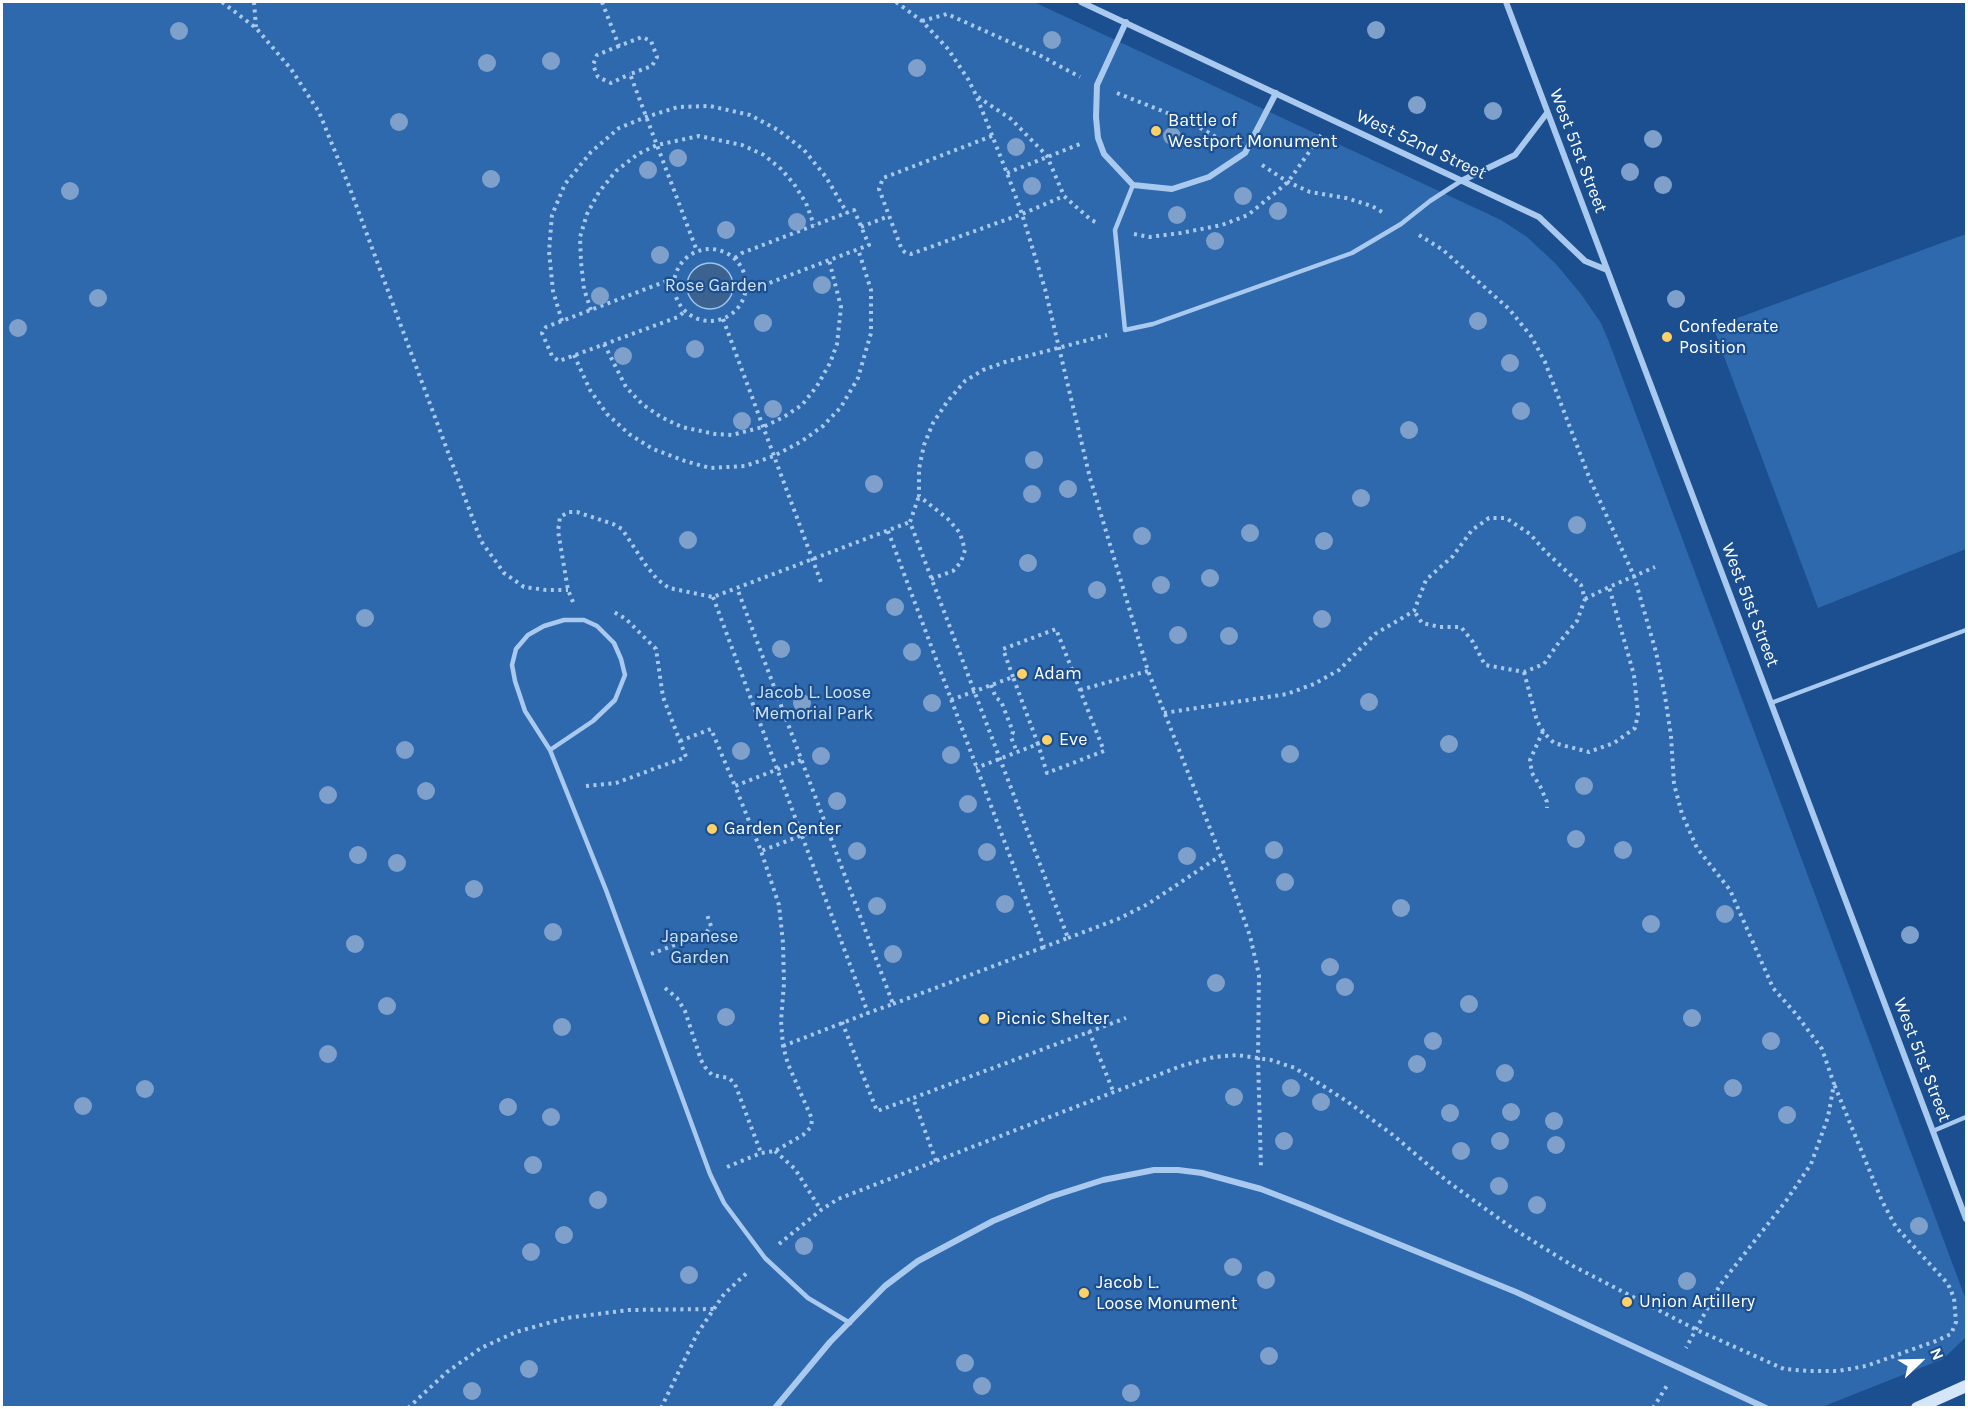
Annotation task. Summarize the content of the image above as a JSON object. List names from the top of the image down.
{
  "streets": {
    "street": ["West 52nd Street", "West 51st Street"]
  },
  "crossings": [
    ["West 52nd Street", "West 51st Street"]
  ],
  "parks": ["Rose Garden", "Jacob L. Loose Memorial Park", "Japanese Garden"],
  "places": [
    "Battle of Westport Monument",
    "Confederate Position",
    "Adam",
    "Eve",
    "Garden Center",
    "Picnic Shelter",
    "Jacob L. Loose Monument",
    "Union Artillery"
  ],
  "north": "top right"
}
